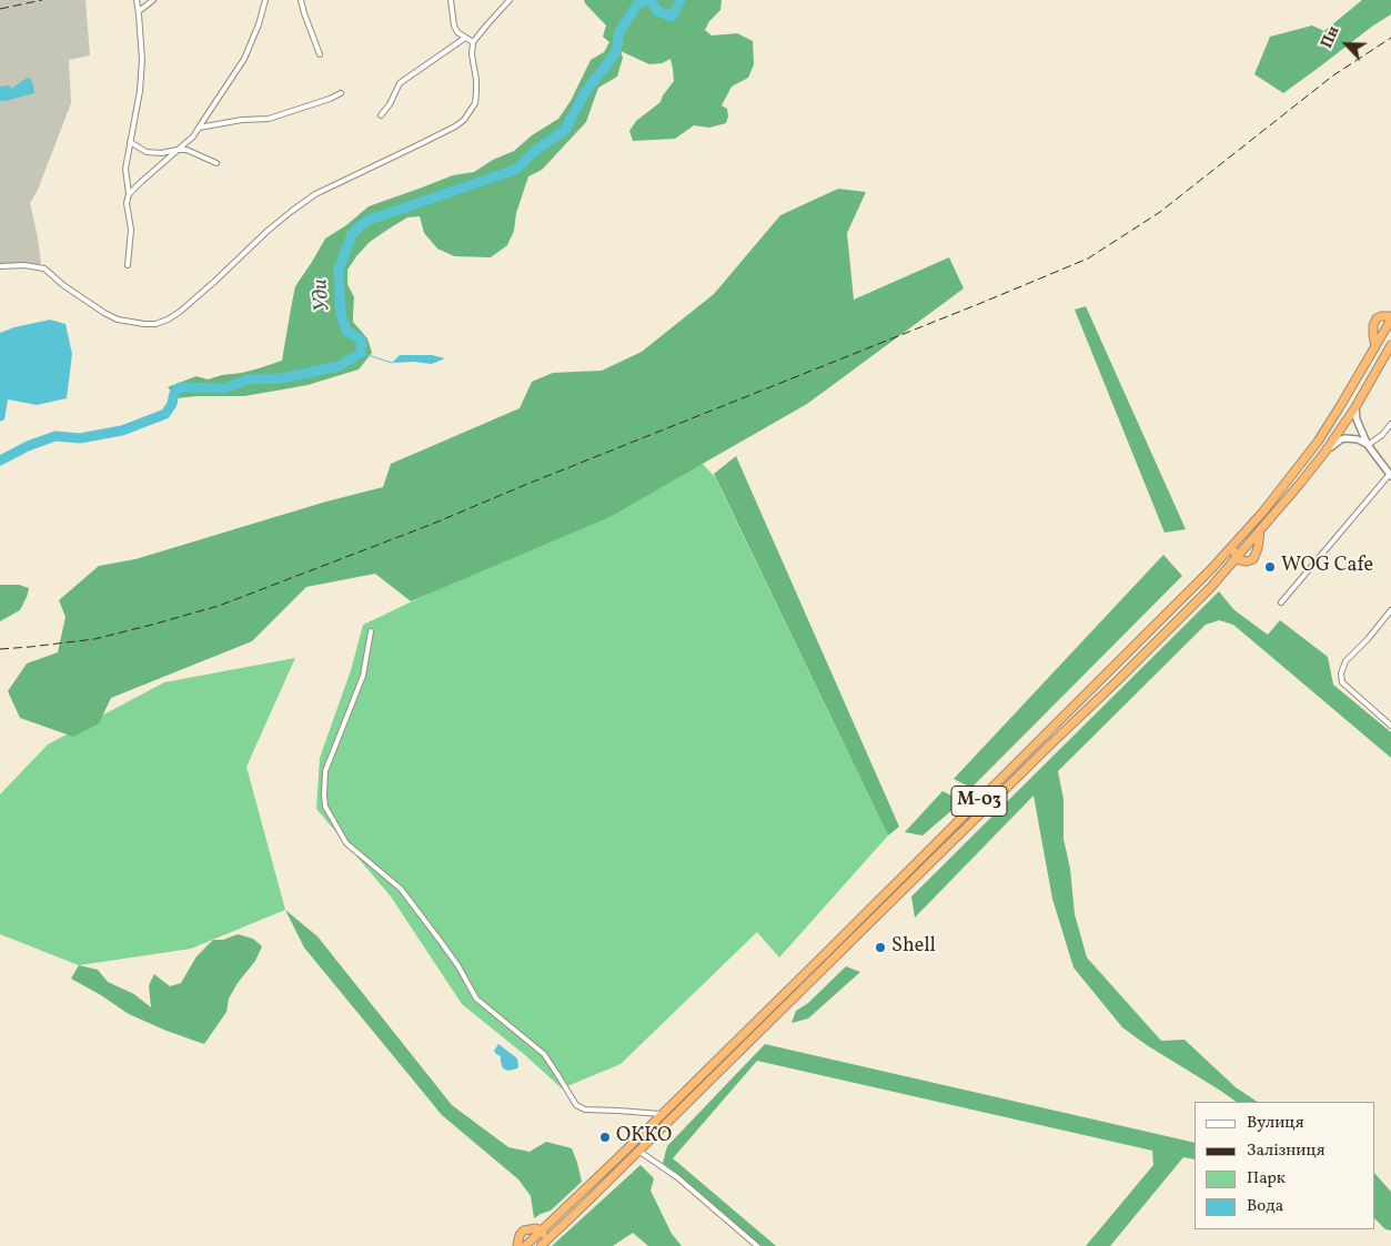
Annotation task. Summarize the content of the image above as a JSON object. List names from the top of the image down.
{
  "streets": {
    "highway": ["М-03"]
  },
  "water": ["Уди"],
  "places": ["WOG Cafe", "Shell", "ОККО"],
  "legend": [
    "Вулиця",
    "Залізниця",
    "Парк",
    "Вода"
  ],
  "north": "top left"
}
